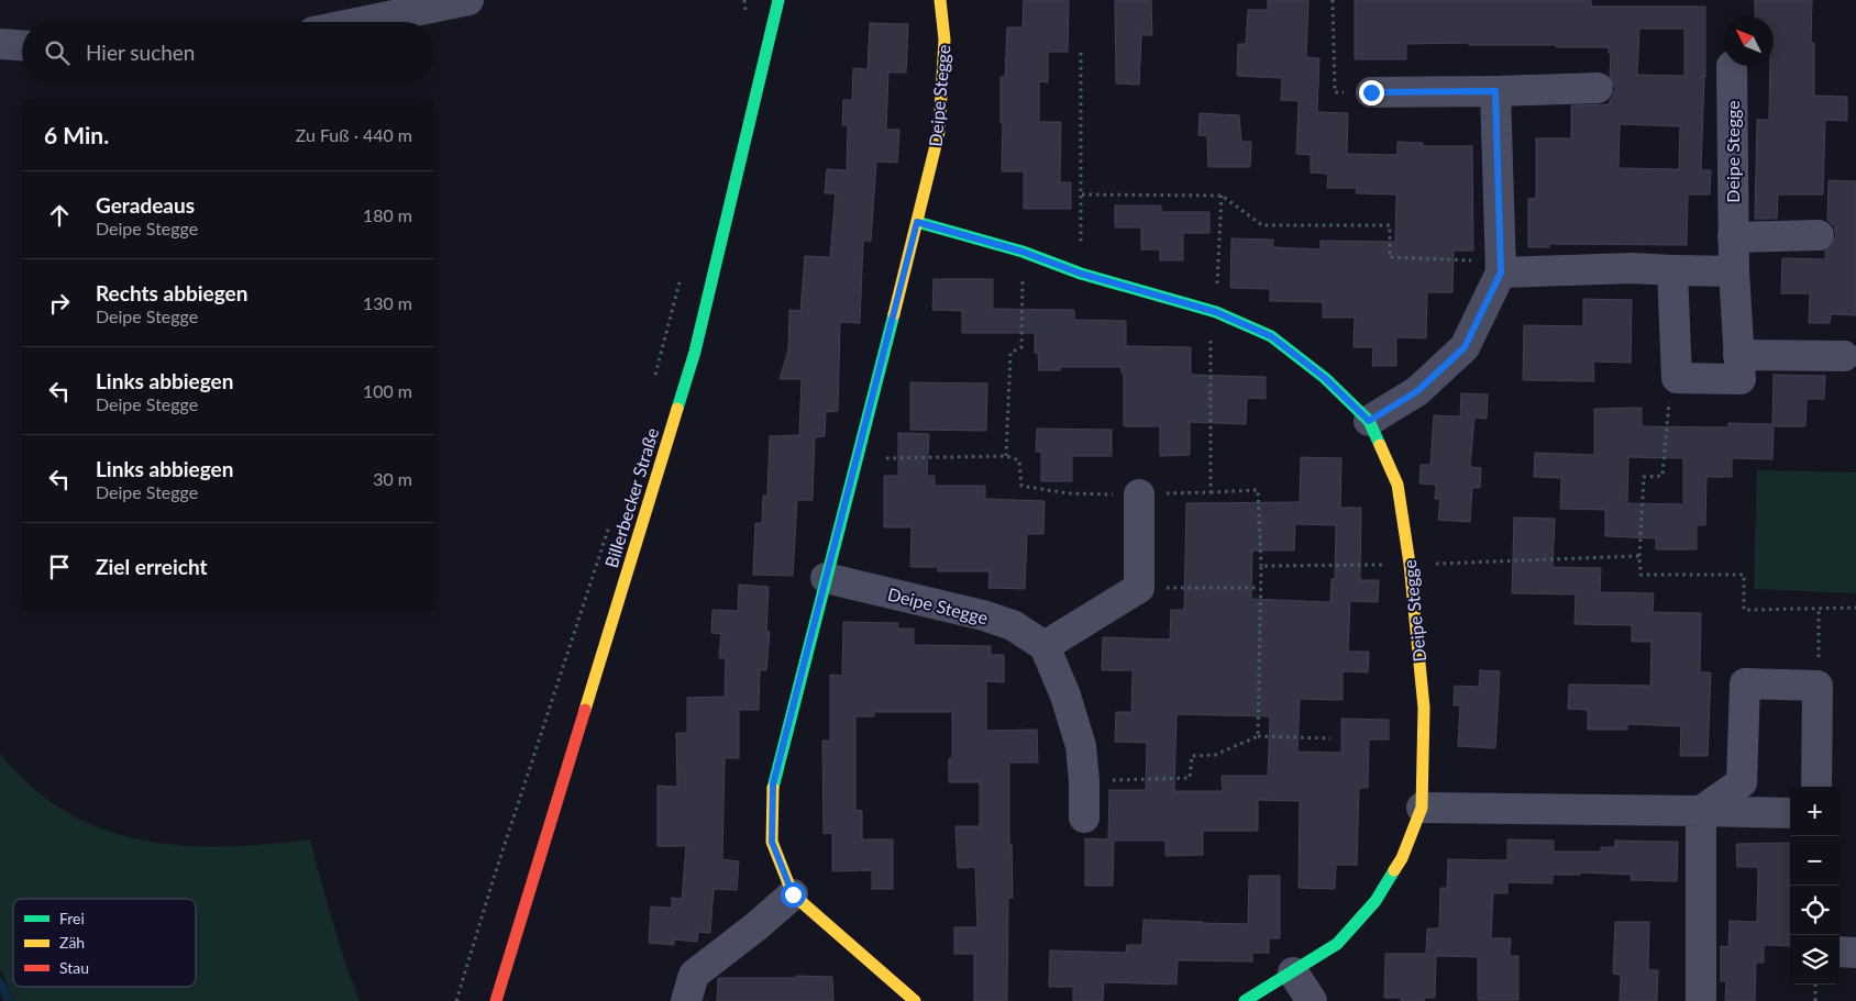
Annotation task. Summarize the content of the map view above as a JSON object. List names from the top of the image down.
{
  "streets": {
    "street": ["Deipe Stegge", "Billerbecker Straße"]
  },
  "legend": ["Frei", "Zäh", "Stau"],
  "north": "top left",
  "page": {
    "search": "Hier suchen",
    "heading": ["6 Min.", "Zu Fuß · 440 m"],
    "list": [
      ["Geradeaus", "Deipe Stegge", "180 m"],
      ["Rechts abbiegen", "Deipe Stegge", "130 m"],
      ["Links abbiegen", "Deipe Stegge", "100 m"],
      ["Links abbiegen", "Deipe Stegge", "30 m"],
      "Ziel erreicht"
    ],
    "map_buttons": ["+", "−"]
  }
}
